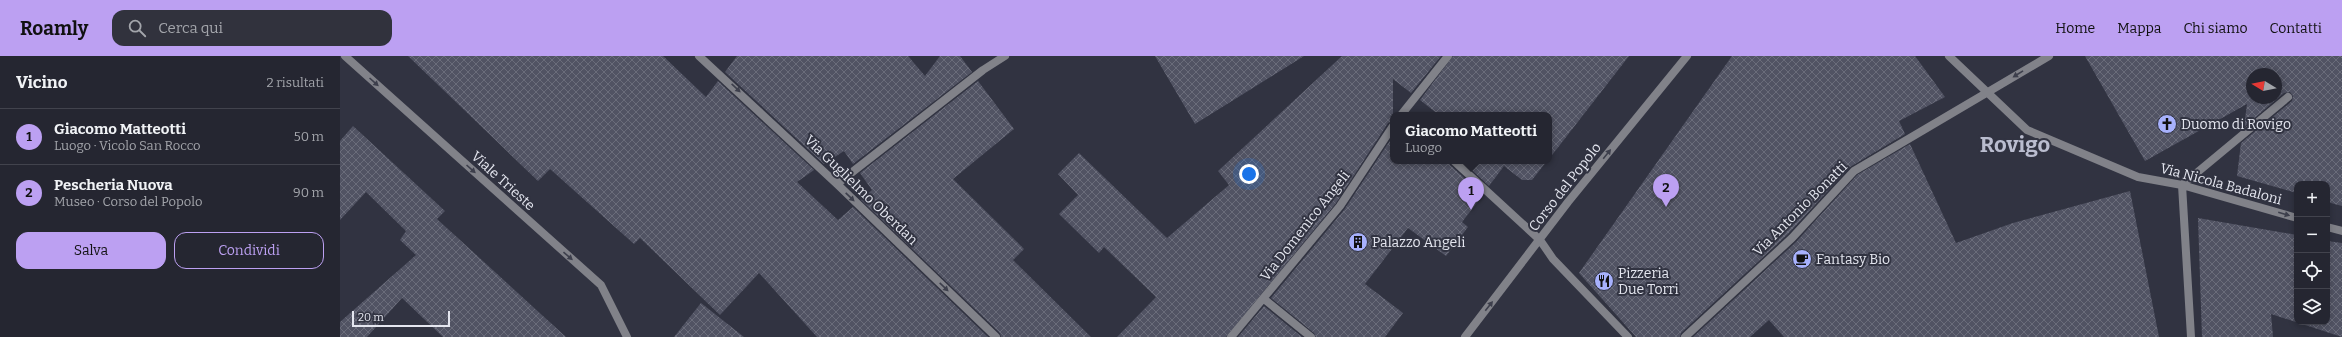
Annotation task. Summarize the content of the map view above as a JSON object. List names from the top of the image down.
{
  "streets": {
    "street": [
      "Viale Trieste",
      "Via Nicola Badaloni",
      "Corso del Popolo",
      "Via Guglielmo Oberdan",
      "Via Antonio Bonatti",
      "Via Domenico Angeli"
    ]
  },
  "crossings": [
    ["Via Nicola Badaloni", "Via Antonio Bonatti"]
  ],
  "one_way": ["Viale Trieste", "Corso del Popolo", "Via Guglielmo Oberdan"],
  "districts": ["Rovigo"],
  "places": {
    "church": ["Duomo di Rovigo"],
    "building": ["Palazzo Angeli"],
    "cafe": ["Fantasy Bio"],
    "restaurant": ["Pizzeria Due Torri"]
  },
  "scale_bar": "20 m",
  "north": "left",
  "page": {
    "header": "Roamly",
    "search": "Cerca qui",
    "nav": [
      "Home",
      "Mappa",
      "Chi siamo",
      "Contatti"
    ],
    "heading": ["Vicino", "2 risultati"],
    "list": [
      {
        "mark": "1",
        "name": "Giacomo Matteotti",
        "note": "Luogo · Vicolo San Rocco",
        "value": "50 m"
      },
      {
        "mark": "2",
        "name": "Pescheria Nuova",
        "note": "Museo · Corso del Popolo",
        "value": "90 m"
      }
    ],
    "popup": ["Giacomo Matteotti", "Luogo"],
    "pins": ["2", "1"],
    "map_buttons": ["+", "−"],
    "buttons": ["Salva", "Condividi"],
    "scale": "20 m"
  }
}
